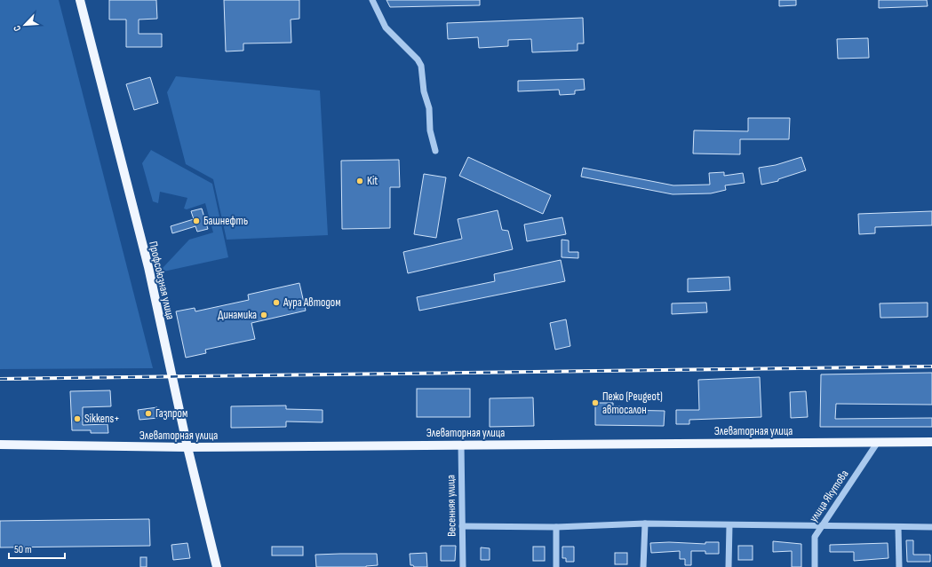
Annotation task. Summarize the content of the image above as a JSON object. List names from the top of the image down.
{
  "streets": {
    "main road": ["Профсоюзная улица", "Элеваторная улица"],
    "street": ["улица Якутова", "Весенняя улица"]
  },
  "crossings": [
    ["Профсоюзная улица", "Элеваторная улица"],
    ["Элеваторная улица", "улица Якутова"],
    ["Элеваторная улица", "Весенняя улица"]
  ],
  "places": [
    "Kit",
    "Башнефть",
    "Аура Автодом",
    "Динамика",
    "Пежо (Peugeot) автосалон",
    "Газпром",
    "Sikkens+"
  ],
  "scale_bar": "50 m",
  "north": "bottom left"
}
